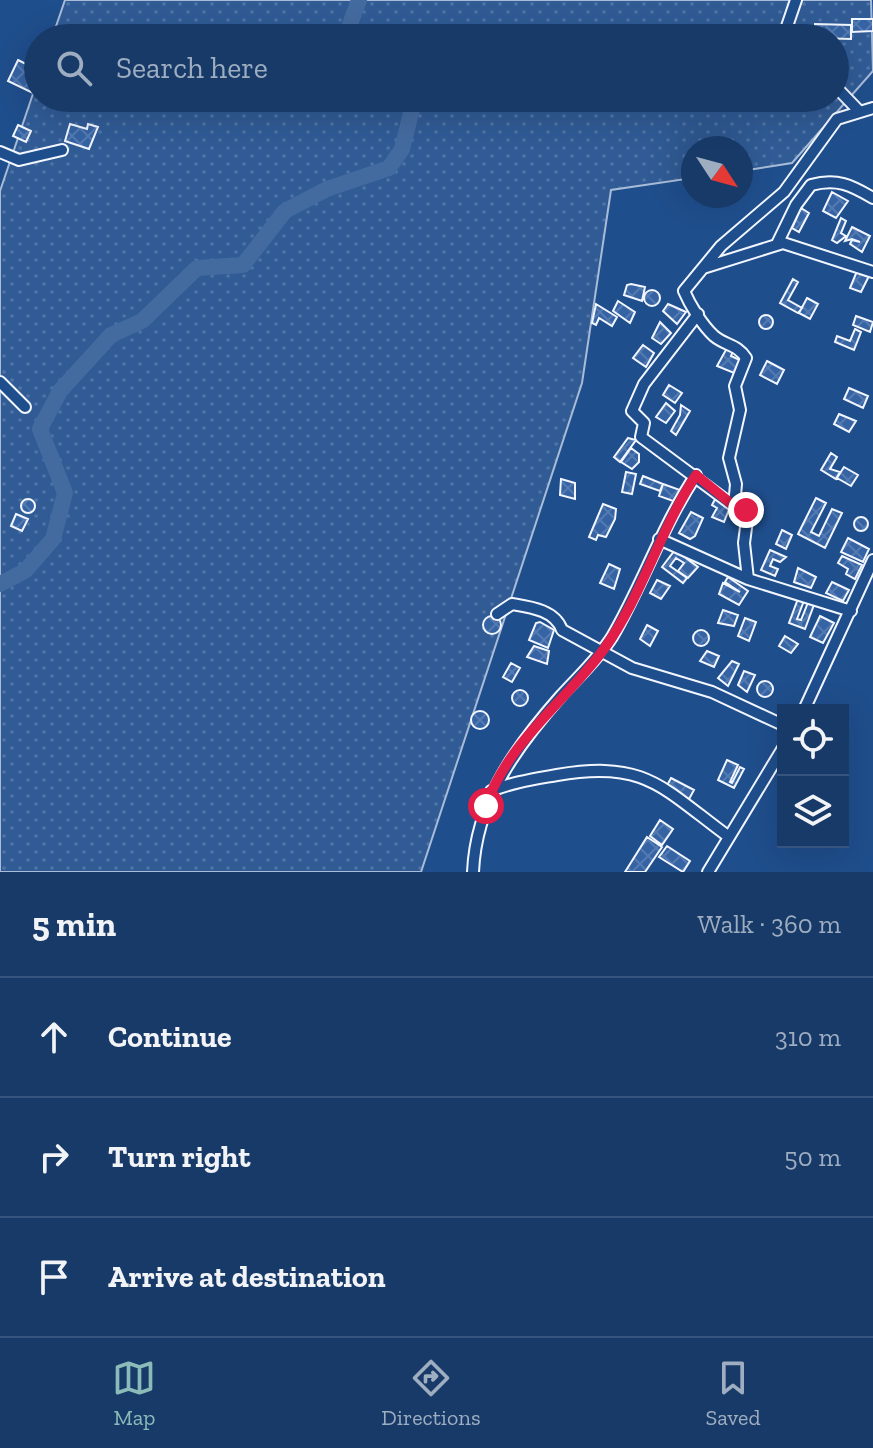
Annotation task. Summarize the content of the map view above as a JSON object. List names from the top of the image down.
{
  "north": "bottom right",
  "page": {
    "search": "Search here",
    "heading": ["5 min", "Walk · 360 m"],
    "list": [
      ["Continue", "310 m"],
      ["Turn right", "50 m"],
      "Arrive at destination"
    ],
    "nav": ["Map", "Directions", "Saved"]
  }
}
